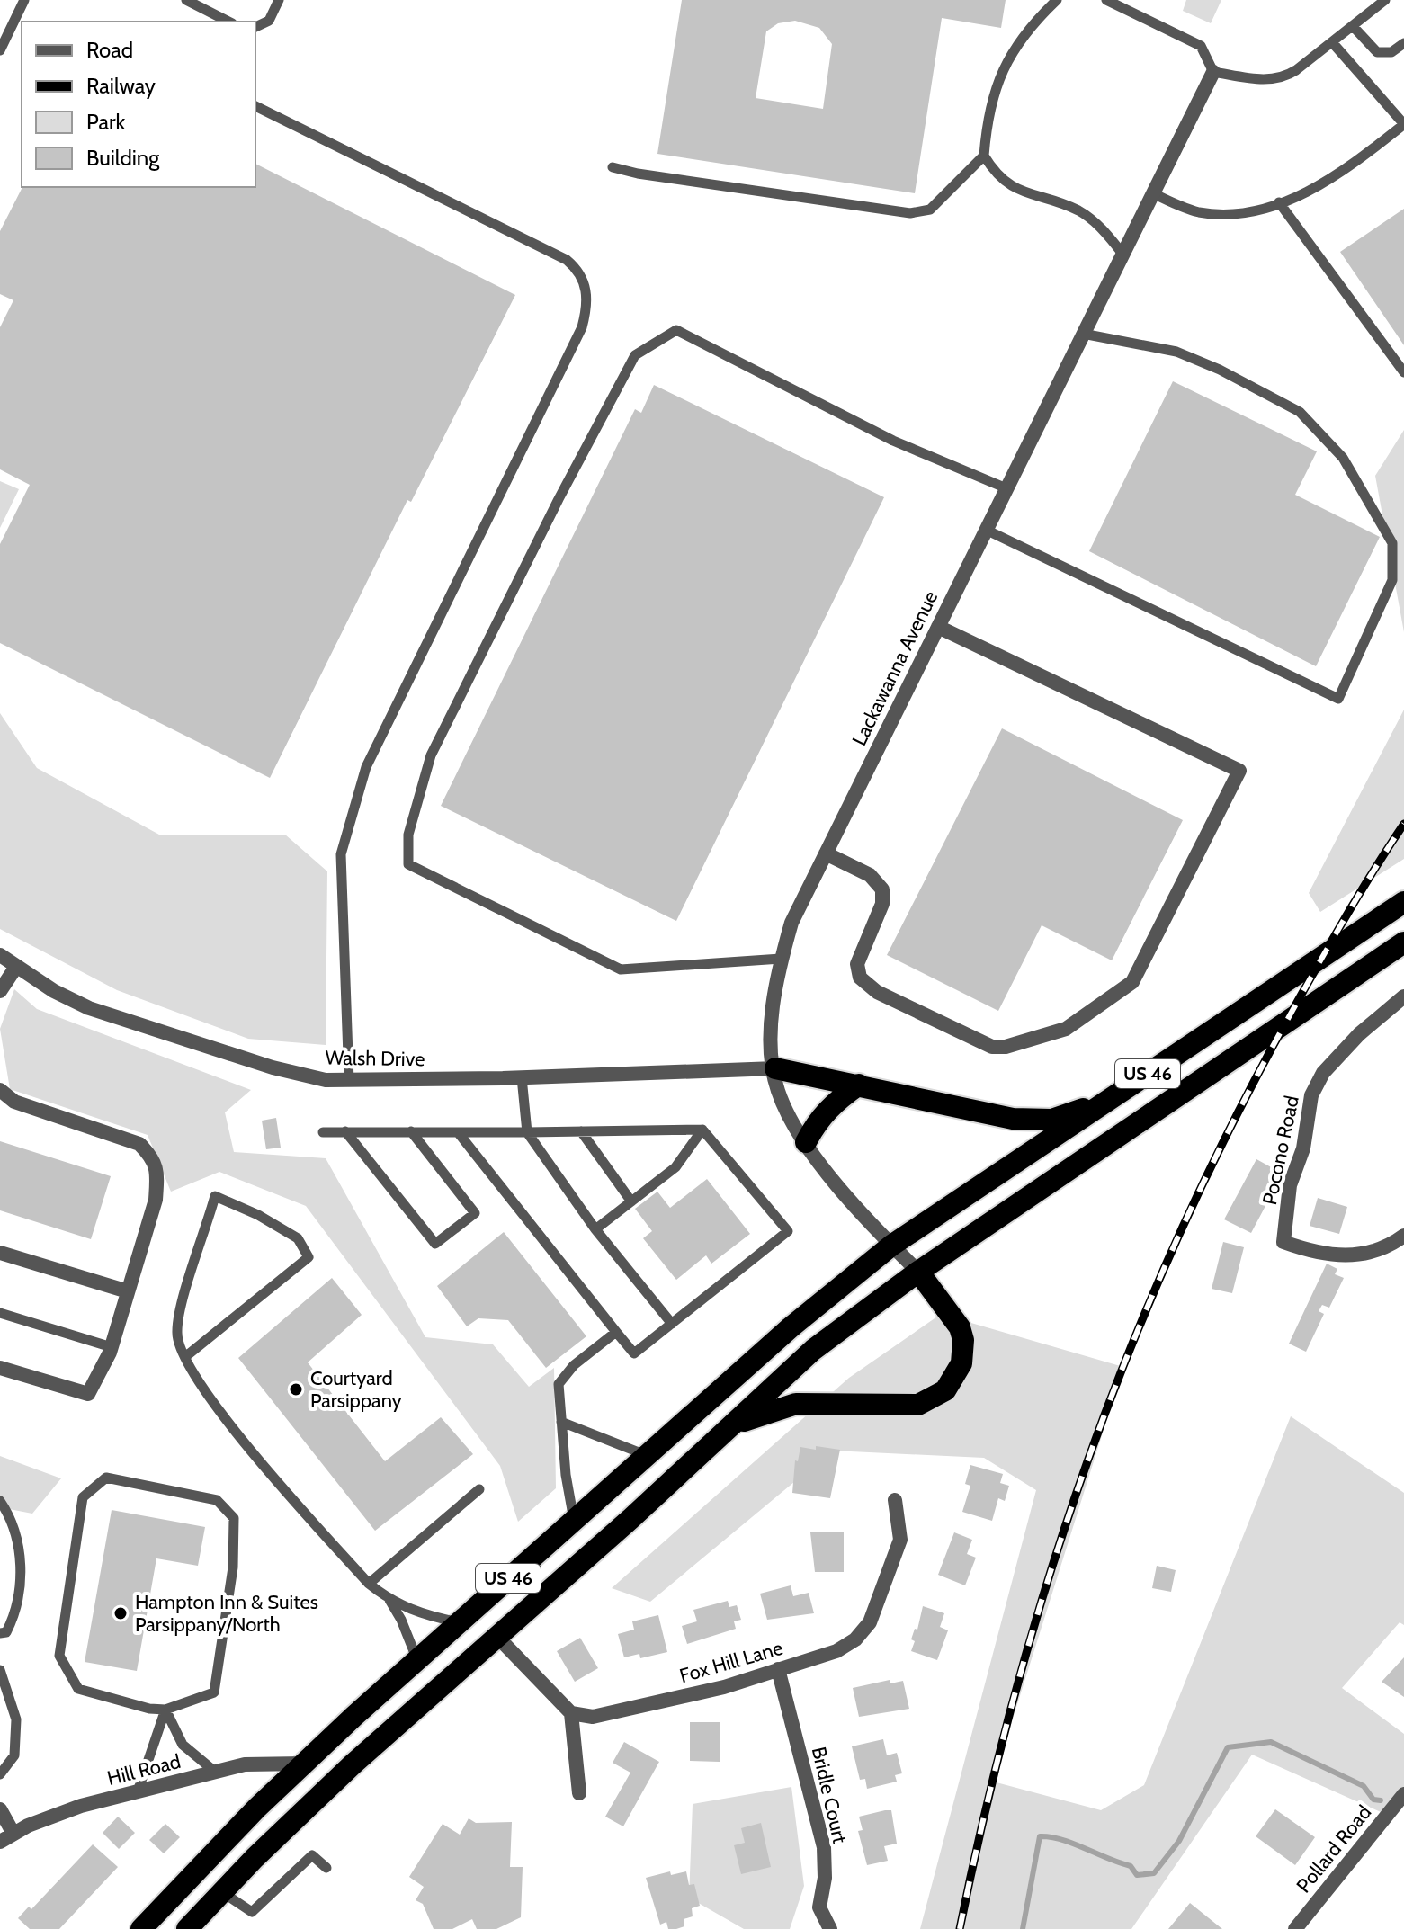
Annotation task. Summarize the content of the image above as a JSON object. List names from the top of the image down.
{
  "streets": {
    "highway": ["US 46"],
    "street": [
      "Lackawanna Avenue",
      "Walsh Drive",
      "Pocono Road",
      "Fox Hill Lane",
      "Hill Road",
      "Bridle Court",
      "Pollard Road"
    ]
  },
  "crossings": [
    ["Lackawanna Avenue", "Walsh Drive"],
    ["Lackawanna Avenue", "US 46"],
    ["US 46", "Hill Road"],
    ["Fox Hill Lane", "Bridle Court"]
  ],
  "places": ["Courtyard Parsippany", "Hampton Inn & Suites Parsippany/North"],
  "legend": [
    "Road",
    "Railway",
    "Park",
    "Building"
  ]
}
